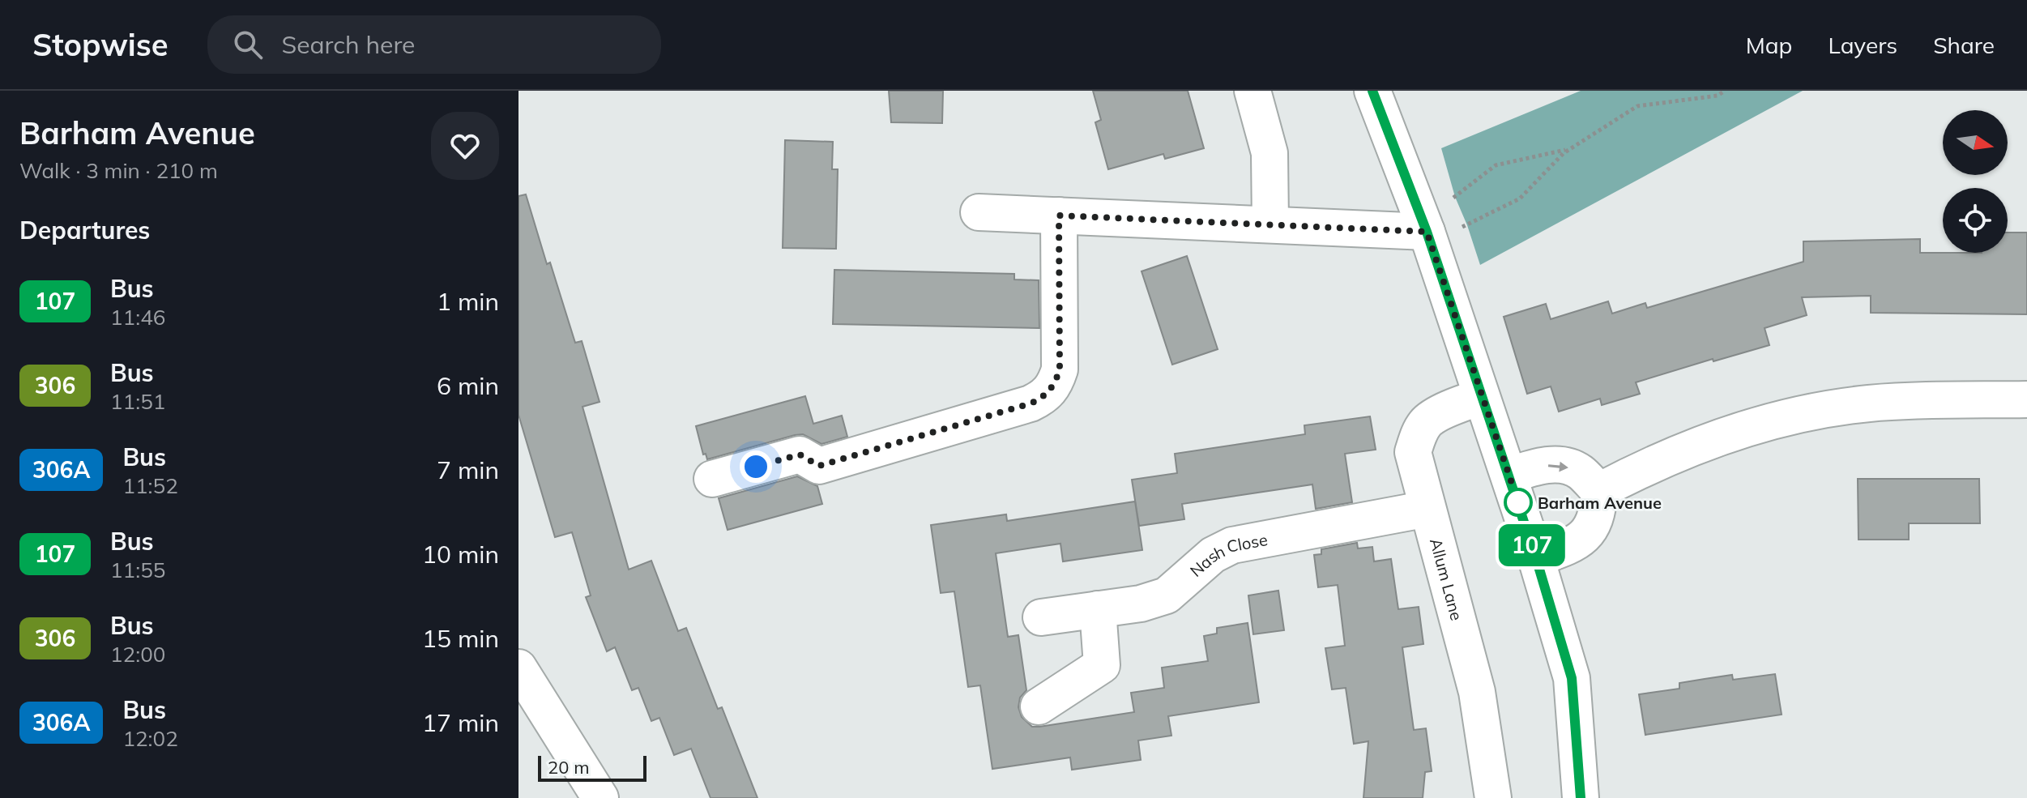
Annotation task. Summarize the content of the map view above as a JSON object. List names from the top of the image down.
{
  "streets": {
    "street": ["Nash Close", "Allum Lane"]
  },
  "crossings": [
    ["Nash Close", "Allum Lane"]
  ],
  "places": ["Barham Avenue"],
  "lines": ["bus line 107"],
  "scale_bar": "20 m",
  "north": "right",
  "page": {
    "header": "Stopwise",
    "search": "Search here",
    "nav": ["Map", "Layers", "Share"],
    "heading": [
      ["Barham Avenue", "Walk · 3 min · 210 m"],
      "Departures"
    ],
    "on_map": "107",
    "list": [
      {
        "mark": "107",
        "name": "Bus",
        "note": "11:46",
        "value": "1 min"
      },
      {
        "mark": "306",
        "name": "Bus",
        "note": "11:51",
        "value": "6 min"
      },
      {
        "mark": "306A",
        "name": "Bus",
        "note": "11:52",
        "value": "7 min"
      },
      {
        "mark": "107",
        "name": "Bus",
        "note": "11:55",
        "value": "10 min"
      },
      {
        "mark": "306",
        "name": "Bus",
        "note": "12:00",
        "value": "15 min"
      },
      {
        "mark": "306A",
        "name": "Bus",
        "note": "12:02",
        "value": "17 min"
      }
    ],
    "scale": "20 m"
  }
}
